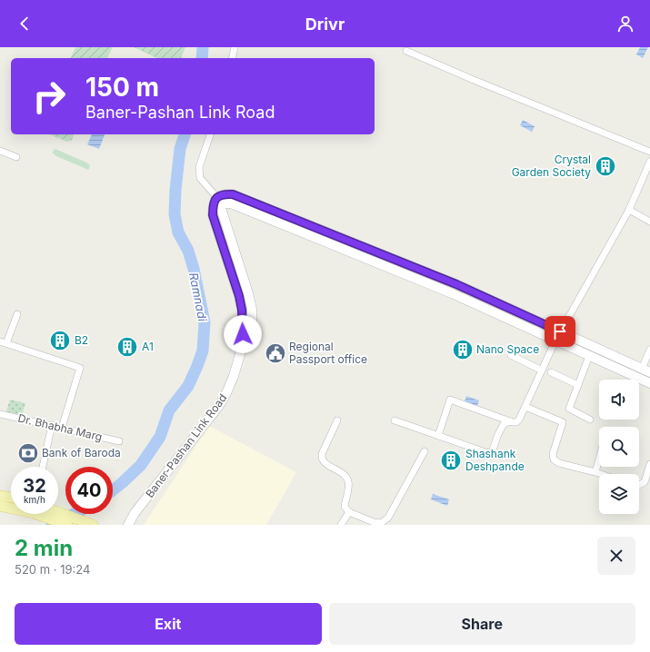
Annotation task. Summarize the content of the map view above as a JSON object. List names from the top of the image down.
{
  "streets": {
    "street": ["Dr. Bhabha Marg", "Baner-Pashan Link Road"]
  },
  "water": ["Ramnadi"],
  "places": {
    "building": [
      "Crystal Garden Society",
      "B2",
      "A1",
      "Nano Space",
      "Shashank Deshpande"
    ],
    "public building": ["Regional Passport office"],
    "bank": ["Bank of Baroda"]
  },
  "page": {
    "header": "Drivr",
    "turn": ["150 m", "Baner-Pashan Link Road"],
    "speed": "32 km/h",
    "limit": "40",
    "heading": ["2 min", "520 m · 19:24"],
    "buttons": ["Exit", "Share"]
  }
}
